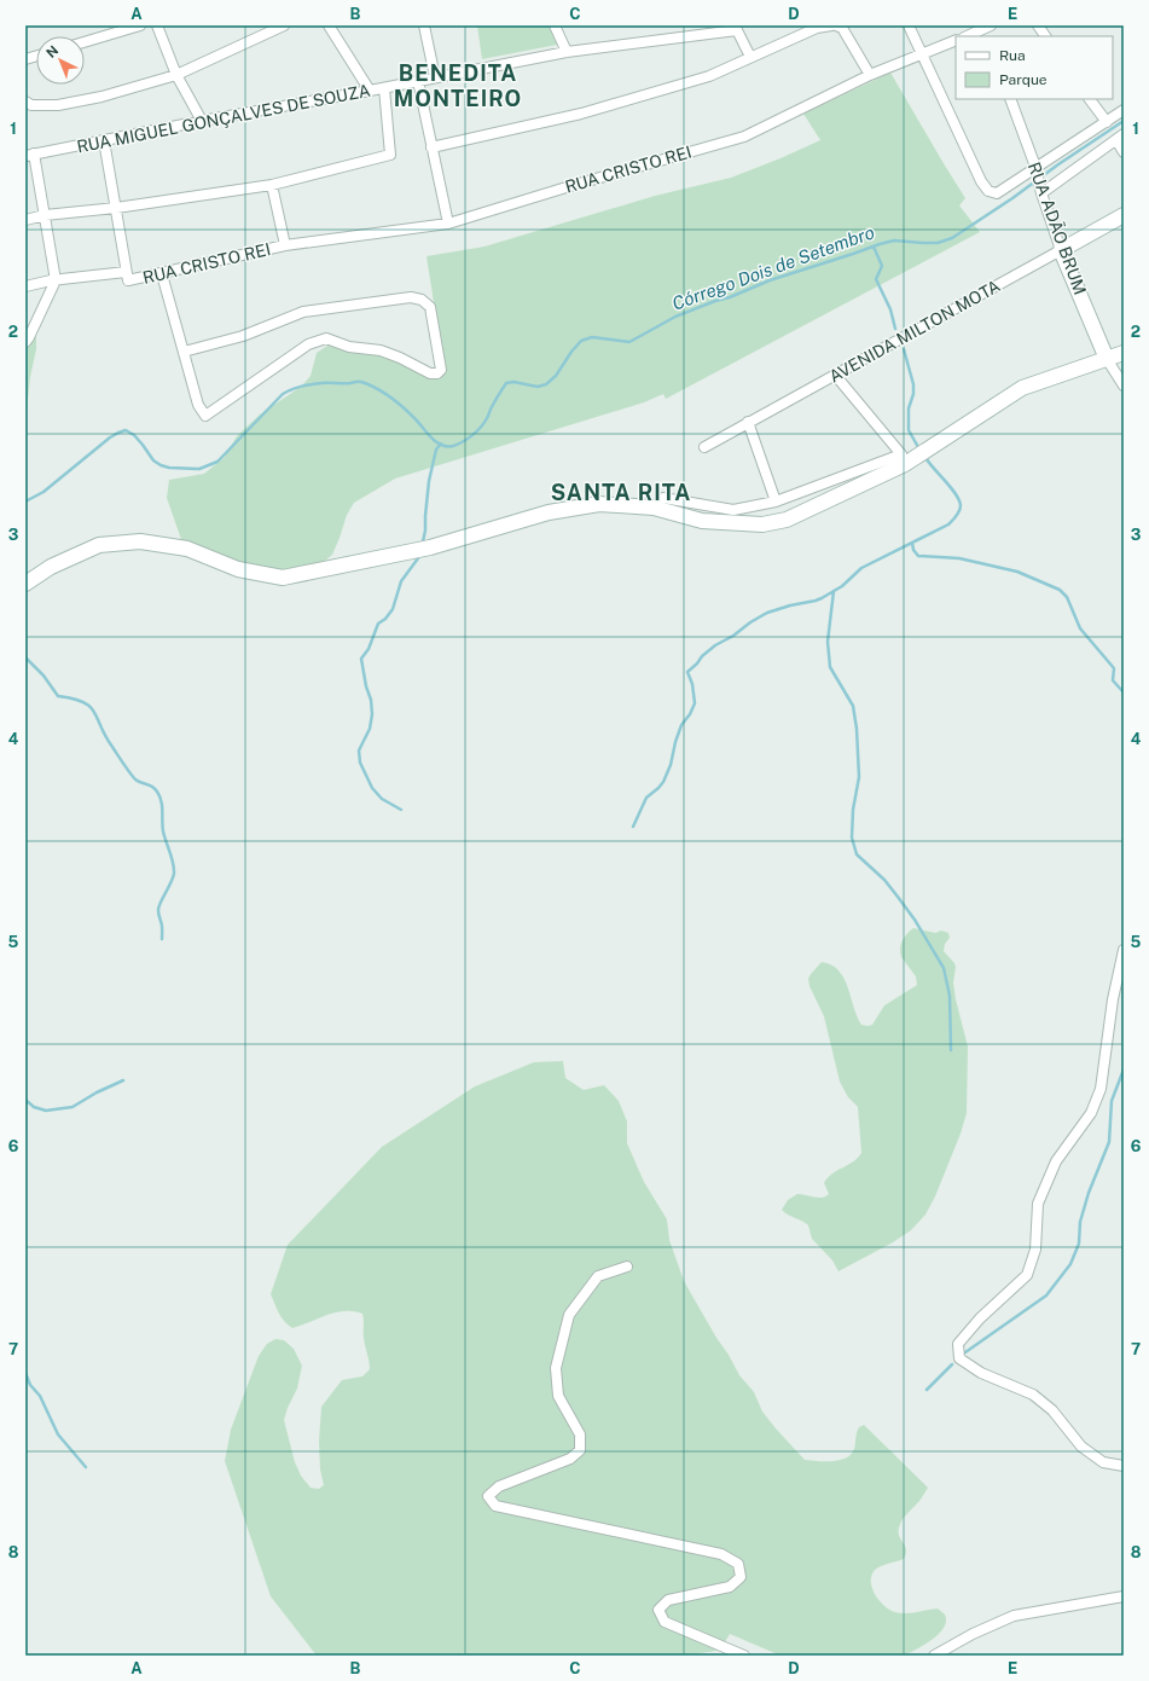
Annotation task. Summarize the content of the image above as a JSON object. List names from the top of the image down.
{
  "streets": {
    "main road": ["RUA ADÃO BRUM", "AVENIDA MILTON MOTA"],
    "street": ["RUA MIGUEL GONÇALVES DE SOUZA", "RUA CRISTO REI"]
  },
  "crossings": [
    ["RUA ADÃO BRUM", "AVENIDA MILTON MOTA"]
  ],
  "districts": ["BENEDITA MONTEIRO", "SANTA RITA"],
  "water": ["Córrego Dois de Setembro"],
  "legend": ["Rua", "Parque"],
  "north": "top left",
  "grid": {
    "columns": [
      "A",
      "B",
      "C",
      "D",
      "E"
    ],
    "rows": [
      "1",
      "2",
      "3",
      "4",
      "5",
      "6",
      "7",
      "8"
    ]
  }
}
